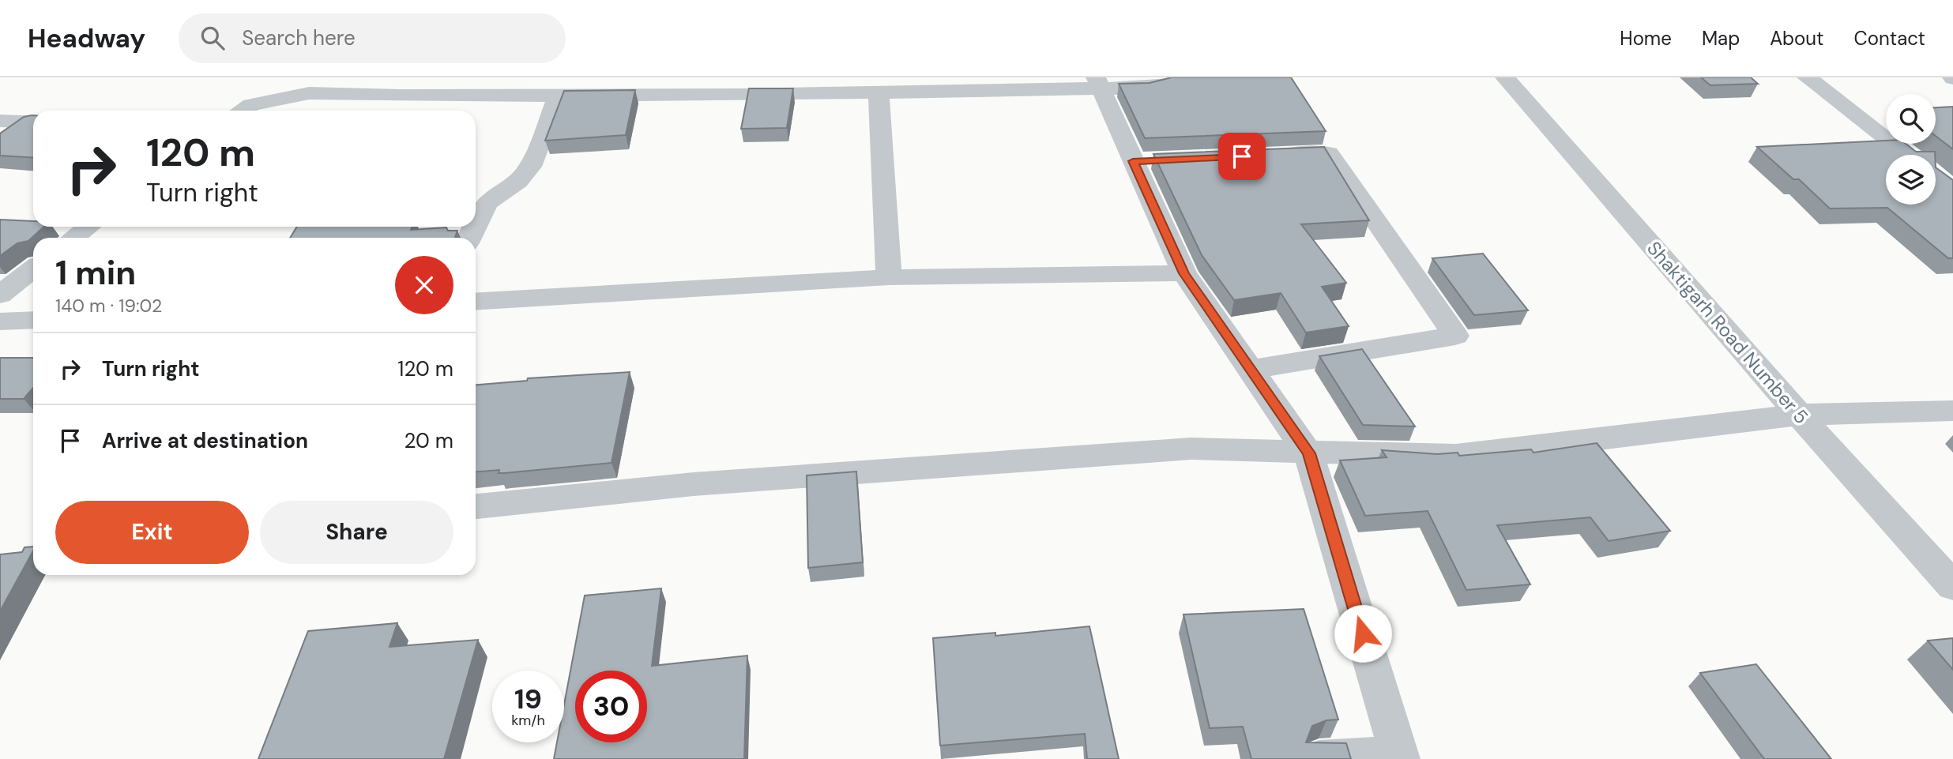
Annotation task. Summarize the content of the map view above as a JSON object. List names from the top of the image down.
{
  "streets": {
    "street": ["Shaktigarh Road Number 5"]
  },
  "page": {
    "header": "Headway",
    "search": "Search here",
    "nav": [
      "Home",
      "Map",
      "About",
      "Contact"
    ],
    "turn": ["120 m", "Turn right"],
    "heading": ["1 min", "140 m · 19:02"],
    "list": [
      {
        "name": "Turn right",
        "value": "120 m"
      },
      {
        "name": "Arrive at destination",
        "value": "20 m"
      }
    ],
    "buttons": ["Exit", "Share"],
    "speed": "19 km/h",
    "limit": "30"
  }
}
